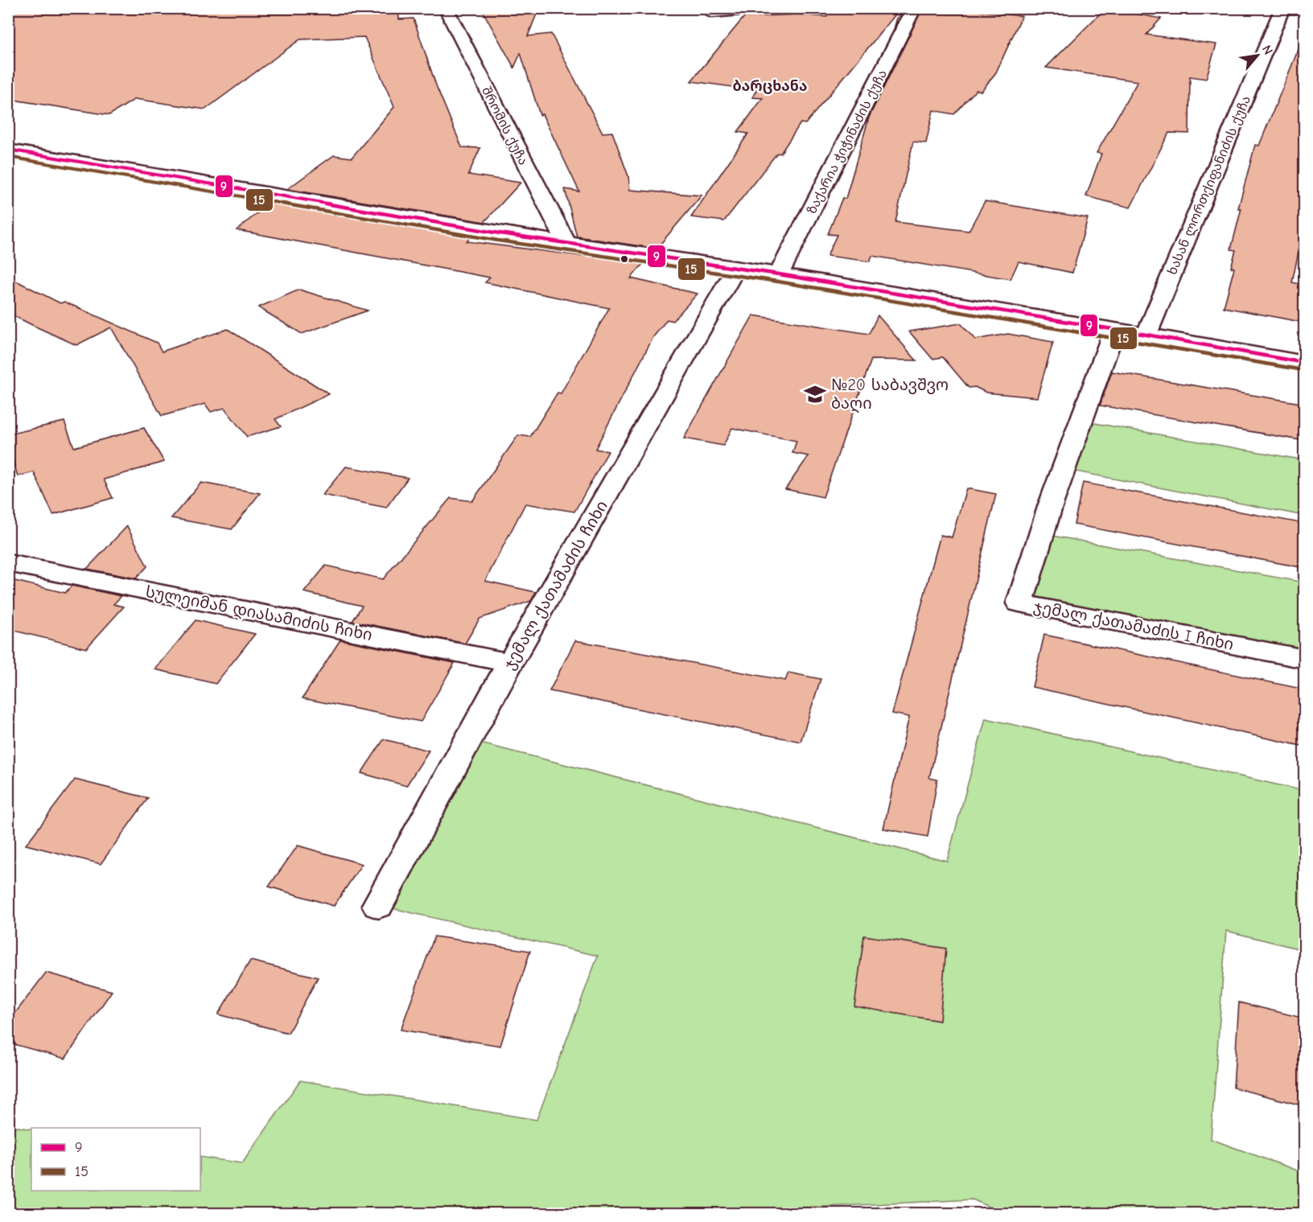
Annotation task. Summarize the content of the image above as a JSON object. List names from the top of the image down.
{
  "streets": {
    "street": [
      "შრომის ქუჩა",
      "ზაქარია ჭიჭინაძის ქუჩა",
      "ხასან ლორთქიფანიძის ქუჩა",
      "ჯემალ ქათამაძის ჩიხი",
      "სულეიმან დიასამიძის ჩიხი",
      "ჯემალ ქათამაძის I ჩიხი"
    ]
  },
  "crossings": [
    ["ჯემალ ქათამაძის ჩიხი", "სულეიმან დიასამიძის ჩიხი"]
  ],
  "districts": ["ბარცხანა"],
  "places": {
    "school or university": ["№20 საბავშვო ბაღი"]
  },
  "lines": ["transit line 9", "transit line 15"],
  "legend": ["9", "15"],
  "north": "top right"
}
